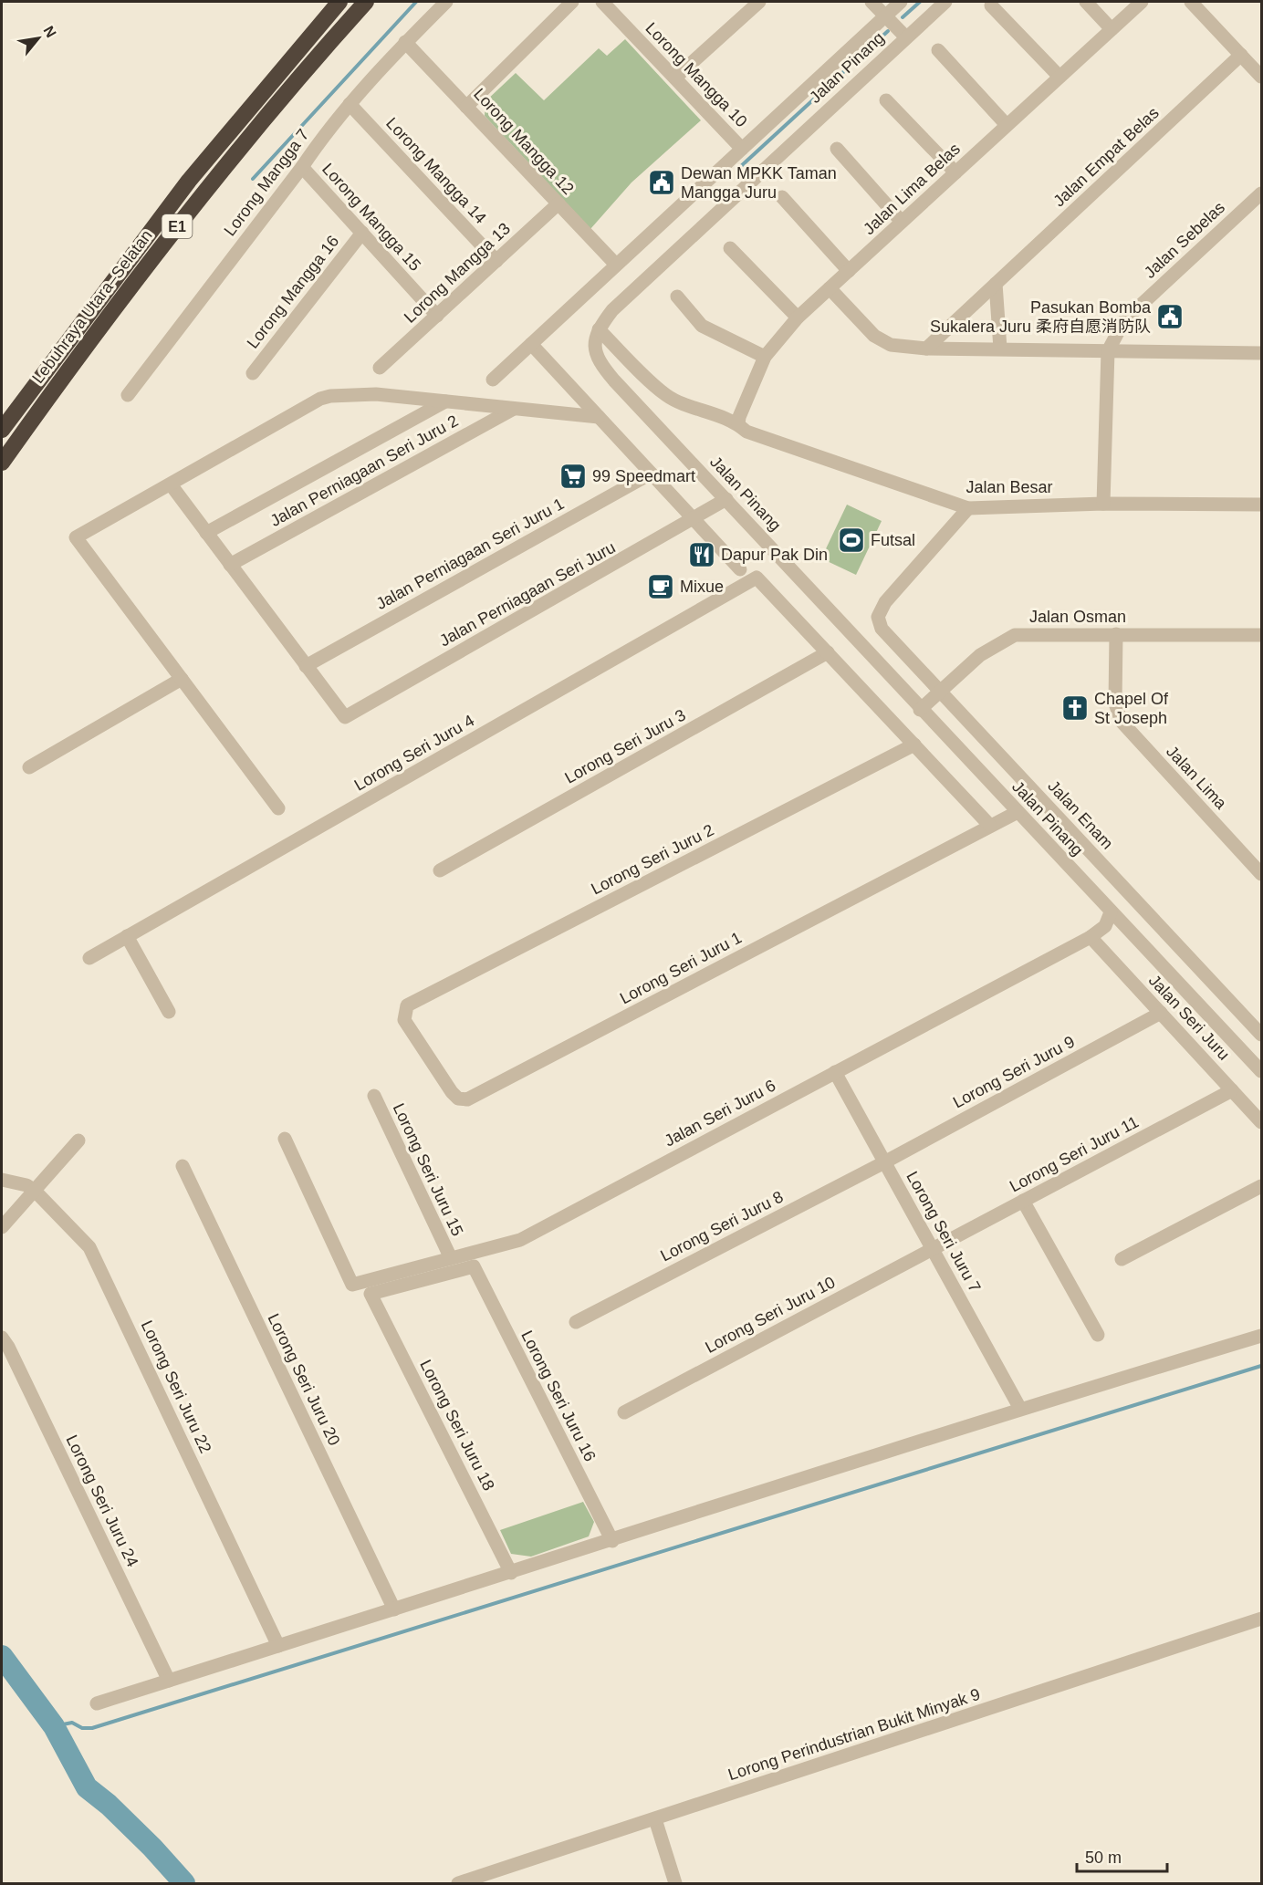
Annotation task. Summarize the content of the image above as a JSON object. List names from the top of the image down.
{
  "streets": {
    "highway": ["E1", "Lebuhraya Utara–Selatan"],
    "street": [
      "Jalan Pinang",
      "Lorong Mangga 10",
      "Lorong Mangga 12",
      "Jalan Empat Belas",
      "Lorong Mangga 14",
      "Lorong Mangga 7",
      "Jalan Lima Belas",
      "Lorong Mangga 15",
      "Jalan Sebelas",
      "Lorong Mangga 13",
      "Lorong Mangga 16",
      "Jalan Perniagaan Seri Juru 2",
      "Jalan Besar",
      "Jalan Perniagaan Seri Juru 1",
      "Jalan Perniagaan Seri Juru",
      "Jalan Osman",
      "Lorong Seri Juru 3",
      "Lorong Seri Juru 4",
      "Jalan Lima",
      "Jalan Enam",
      "Lorong Seri Juru 2",
      "Lorong Seri Juru 1",
      "Jalan Seri Juru",
      "Lorong Seri Juru 9",
      "Jalan Seri Juru 6",
      "Lorong Seri Juru 11",
      "Lorong Seri Juru 15",
      "Lorong Seri Juru 8",
      "Lorong Seri Juru 7",
      "Lorong Seri Juru 10",
      "Lorong Seri Juru 20",
      "Lorong Seri Juru 22",
      "Lorong Seri Juru 16",
      "Lorong Seri Juru 18",
      "Lorong Seri Juru 24",
      "Lorong Perindustrian Bukit Minyak 9"
    ]
  },
  "crossings": [
    ["Jalan Pinang", "Lorong Mangga 10"],
    ["Jalan Pinang", "Lorong Mangga 12"],
    ["Jalan Pinang", "Jalan Besar"],
    ["Jalan Pinang", "Jalan Perniagaan Seri Juru"],
    ["Jalan Pinang", "Jalan Osman"],
    ["Jalan Pinang", "Lorong Seri Juru 1"],
    ["Jalan Pinang", "Jalan Seri Juru 6"],
    ["Lorong Mangga 12", "Lorong Mangga 7"],
    ["Lorong Mangga 12", "Lorong Mangga 13"],
    ["Lorong Mangga 14", "Lorong Mangga 7"],
    ["Lorong Mangga 14", "Lorong Mangga 13"],
    ["Lorong Mangga 7", "Lorong Mangga 15"],
    ["Jalan Lima Belas", "Jalan Besar"],
    ["Lorong Mangga 15", "Lorong Mangga 13"],
    ["Lorong Mangga 15", "Lorong Mangga 16"],
    ["Jalan Sebelas", "Jalan Besar"],
    ["Jalan Besar", "Jalan Enam"],
    ["Jalan Perniagaan Seri Juru 1", "Jalan Perniagaan Seri Juru"],
    ["Jalan Osman", "Jalan Lima"],
    ["Jalan Osman", "Jalan Enam"],
    ["Lorong Seri Juru 3", "Lorong Seri Juru 4"],
    ["Lorong Seri Juru 2", "Lorong Seri Juru 1"],
    ["Jalan Seri Juru", "Lorong Seri Juru 9"],
    ["Jalan Seri Juru", "Jalan Seri Juru 6"],
    ["Jalan Seri Juru", "Lorong Seri Juru 11"],
    ["Lorong Seri Juru 9", "Lorong Seri Juru 8"],
    ["Lorong Seri Juru 9", "Lorong Seri Juru 7"],
    ["Jalan Seri Juru 6", "Lorong Seri Juru 15"],
    ["Jalan Seri Juru 6", "Lorong Seri Juru 7"],
    ["Lorong Seri Juru 11", "Lorong Seri Juru 7"],
    ["Lorong Seri Juru 11", "Lorong Seri Juru 10"],
    ["Lorong Seri Juru 8", "Lorong Seri Juru 7"],
    ["Lorong Seri Juru 7", "Lorong Seri Juru 10"],
    ["Lorong Seri Juru 16", "Lorong Seri Juru 18"]
  ],
  "places": {
    "public building": ["Dewan MPKK Taman Mangga Juru", "Pasukan Bomba Sukalera Juru 柔府自愿消防队"],
    "supermarket": ["99 Speedmart"],
    "sports": ["Futsal"],
    "restaurant": ["Dapur Pak Din"],
    "cafe": ["Mixue"],
    "church": ["Chapel Of St Joseph"]
  },
  "scale_bar": "50 m",
  "north": "top right"
}
